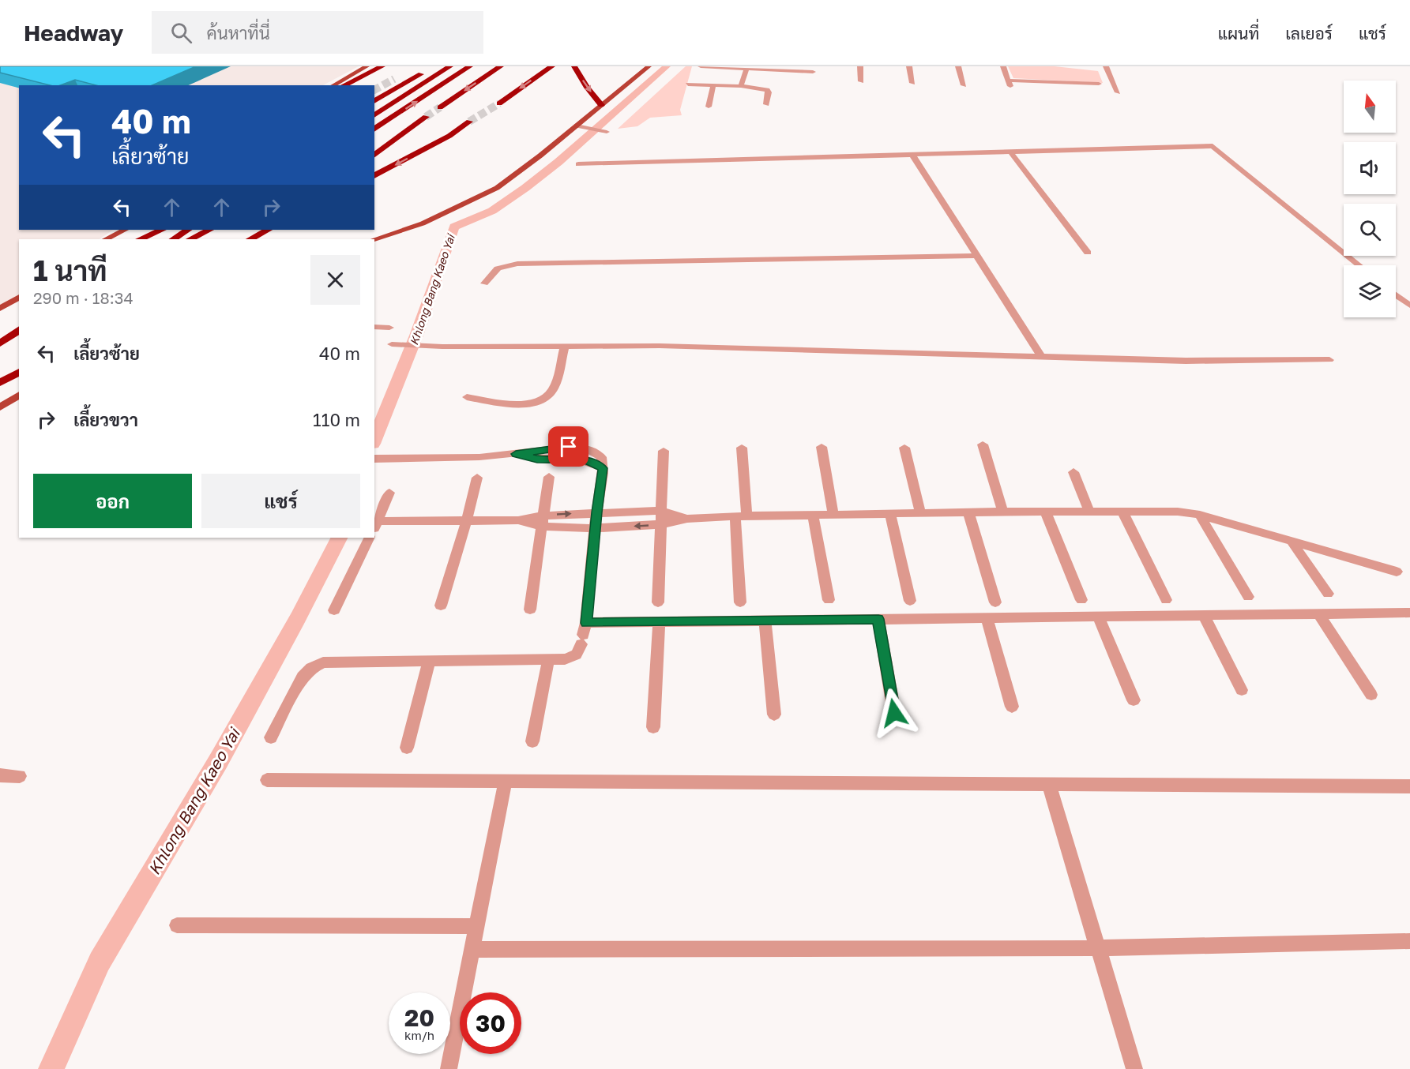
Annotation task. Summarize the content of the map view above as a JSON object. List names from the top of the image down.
{
  "water": ["Khlong Bang Kaeo Yai"],
  "north": "top",
  "page": {
    "header": "Headway",
    "search": "ค้นหาที่นี่",
    "nav": ["แผนที่", "เลเยอร์", "แชร์"],
    "turn": ["40 m", "เลี้ยวซ้าย"],
    "heading": ["1 นาที", "290 m · 18:34"],
    "list": [
      {
        "name": "เลี้ยวซ้าย",
        "value": "40 m"
      },
      {
        "name": "เลี้ยวขวา",
        "value": "110 m"
      }
    ],
    "buttons": ["ออก", "แชร์"],
    "speed": "20 km/h",
    "limit": "30"
  }
}
